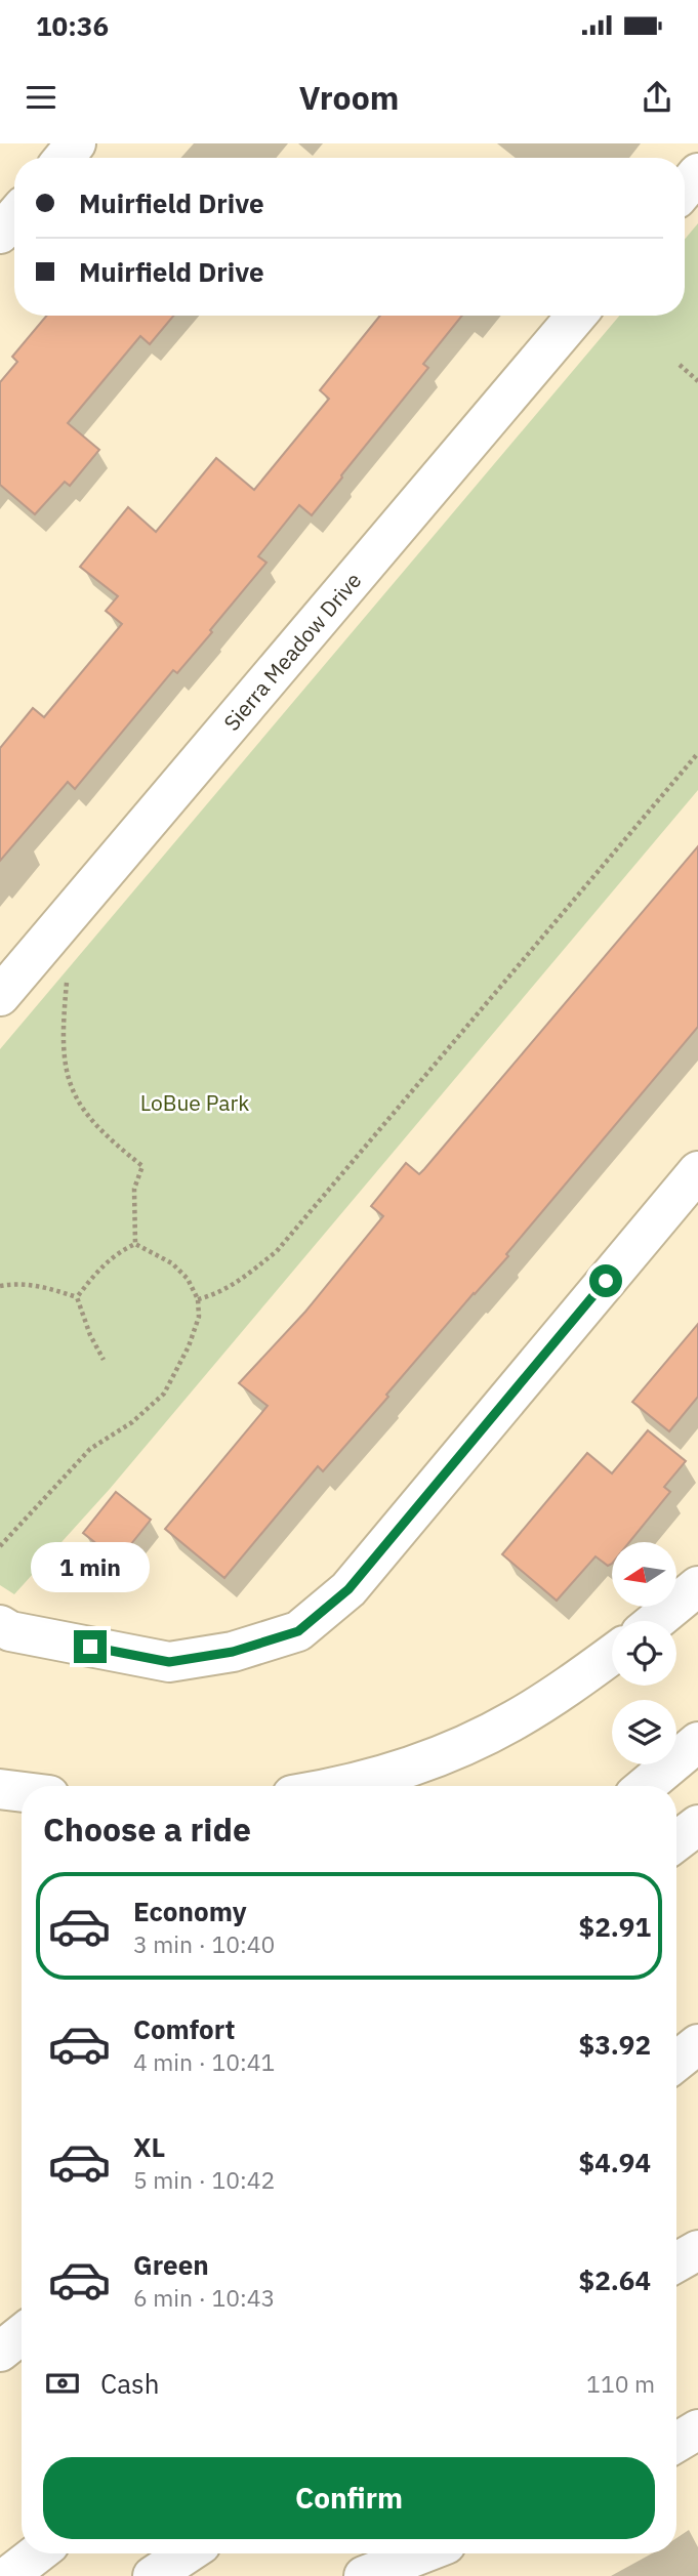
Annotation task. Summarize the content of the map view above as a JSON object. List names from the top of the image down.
{
  "streets": {
    "main road": ["Sierra Meadow Drive"]
  },
  "parks": ["LoBue Park"],
  "north": "left",
  "page": {
    "status": "10:36",
    "header": "Vroom",
    "banner": ["Muirfield Drive", "Muirfield Drive"],
    "bubble": "1 min",
    "heading": "Choose a ride",
    "list": [
      {
        "name": "Economy",
        "note": "3 min · 10:40",
        "value": "$2.91"
      },
      {
        "name": "Comfort",
        "note": "4 min · 10:41",
        "value": "$3.92"
      },
      {
        "name": "XL",
        "note": "5 min · 10:42",
        "value": "$4.94"
      },
      {
        "name": "Green",
        "note": "6 min · 10:43",
        "value": "$2.64"
      }
    ],
    "pay": ["Cash", "110 m"],
    "buttons": "Confirm"
  }
}
